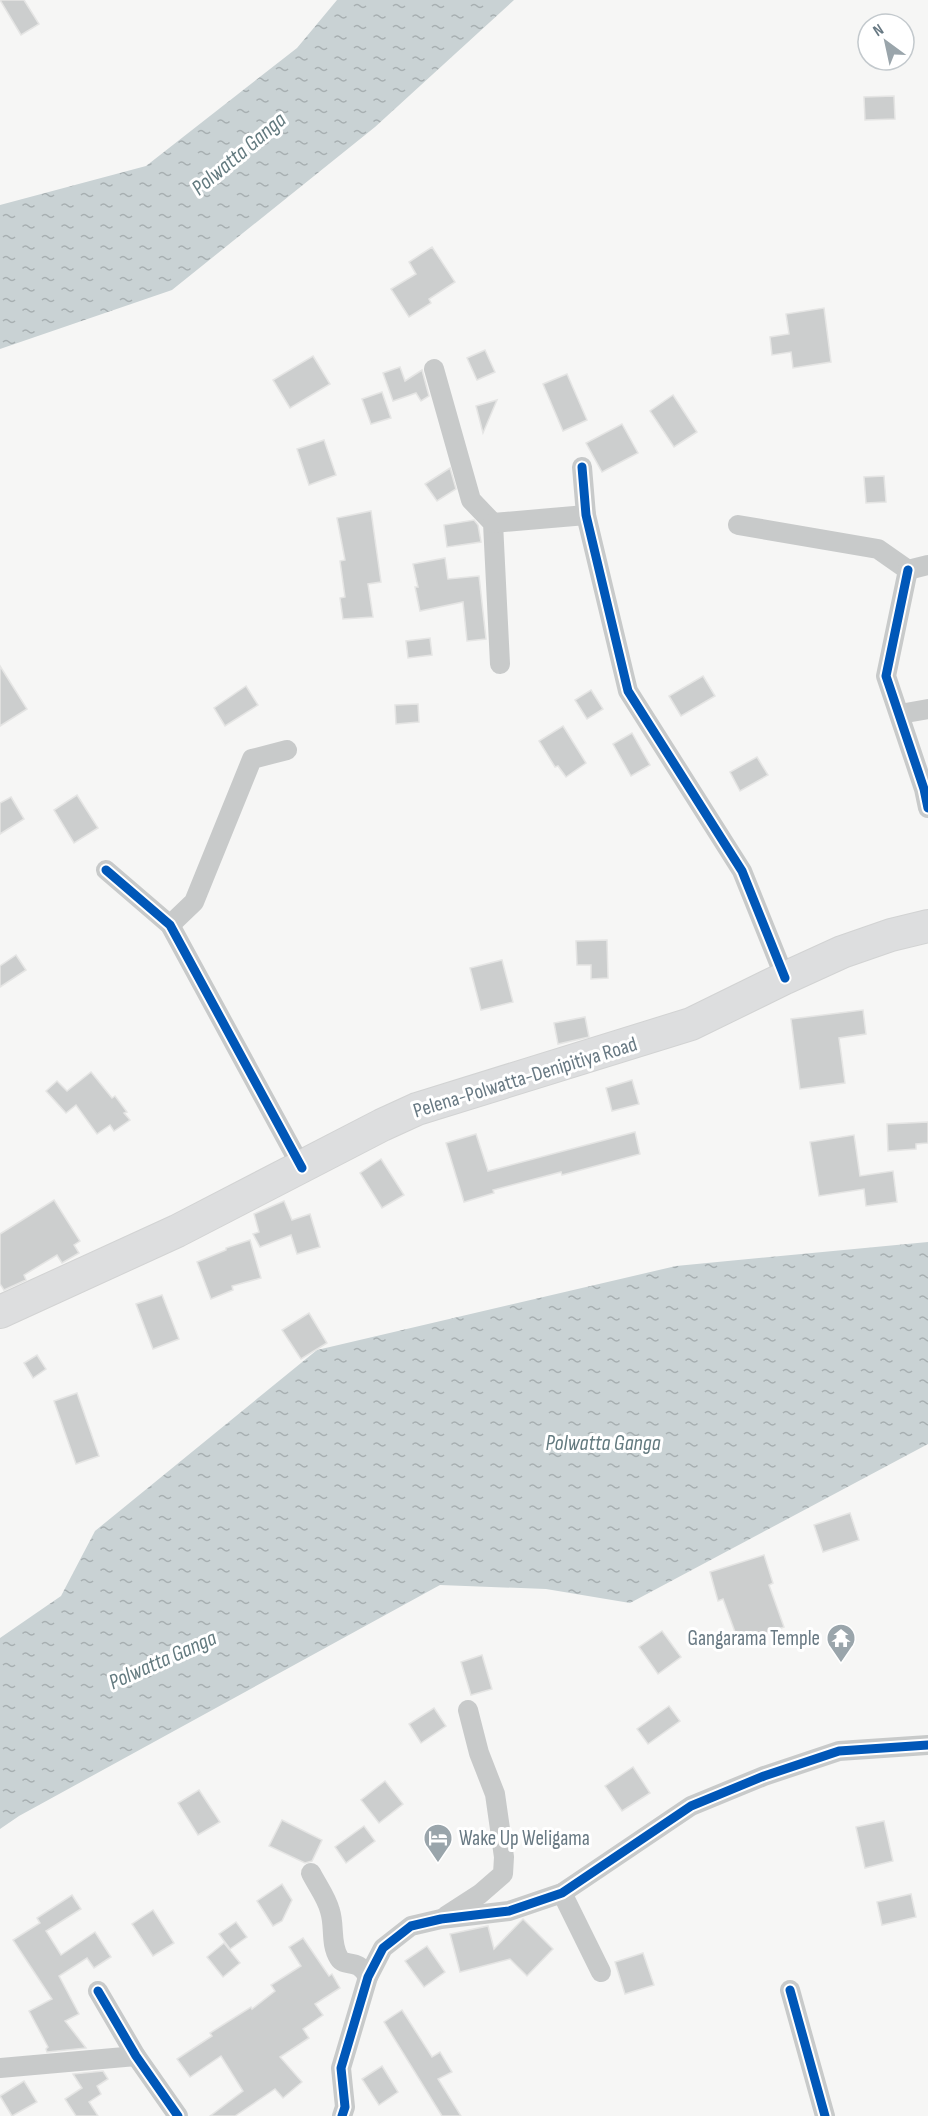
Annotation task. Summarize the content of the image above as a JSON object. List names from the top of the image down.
{
  "streets": {
    "main road": ["Pelena-Polwatta-Denipitiya Road"]
  },
  "water": ["Polwatta Ganga"],
  "places": {
    "temple": ["Gangarama Temple"],
    "hotel": ["Wake Up Weligama"]
  },
  "north": "top left"
}
